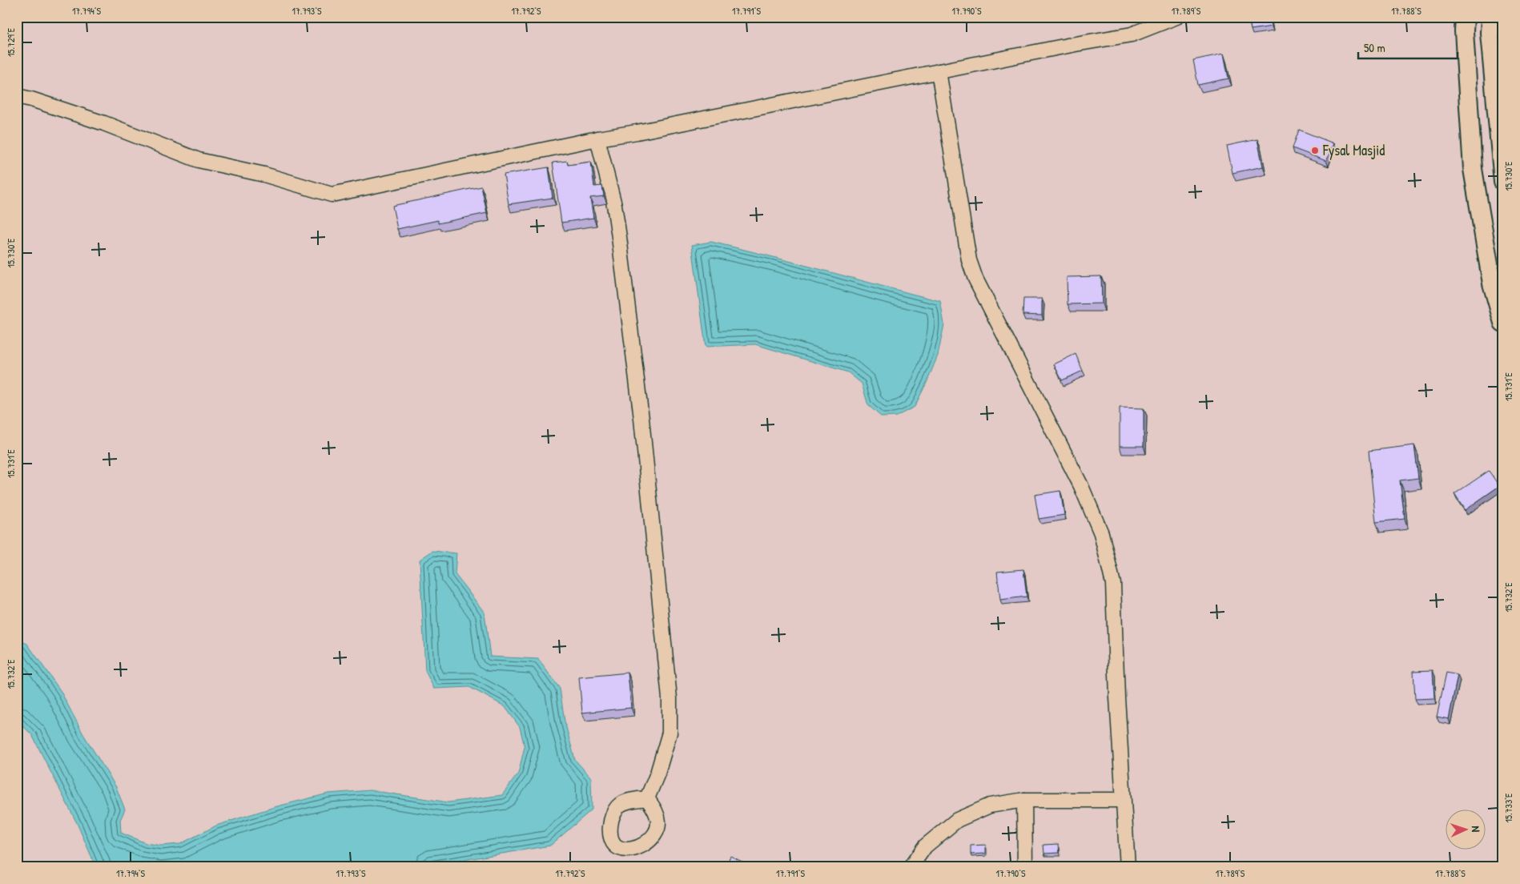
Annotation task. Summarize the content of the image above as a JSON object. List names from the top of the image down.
{
  "places": ["Fysal Masjid"],
  "scale_bar": "50 m",
  "north": "right",
  "coordinates": [
    "17.794°S",
    "17.793°S",
    "17.792°S",
    "17.791°S",
    "17.790°S",
    "17.789°S",
    "17.788°S",
    "15.729°E",
    "15.730°E",
    "15.731°E",
    "15.732°E",
    "15.733°E"
  ]
}
